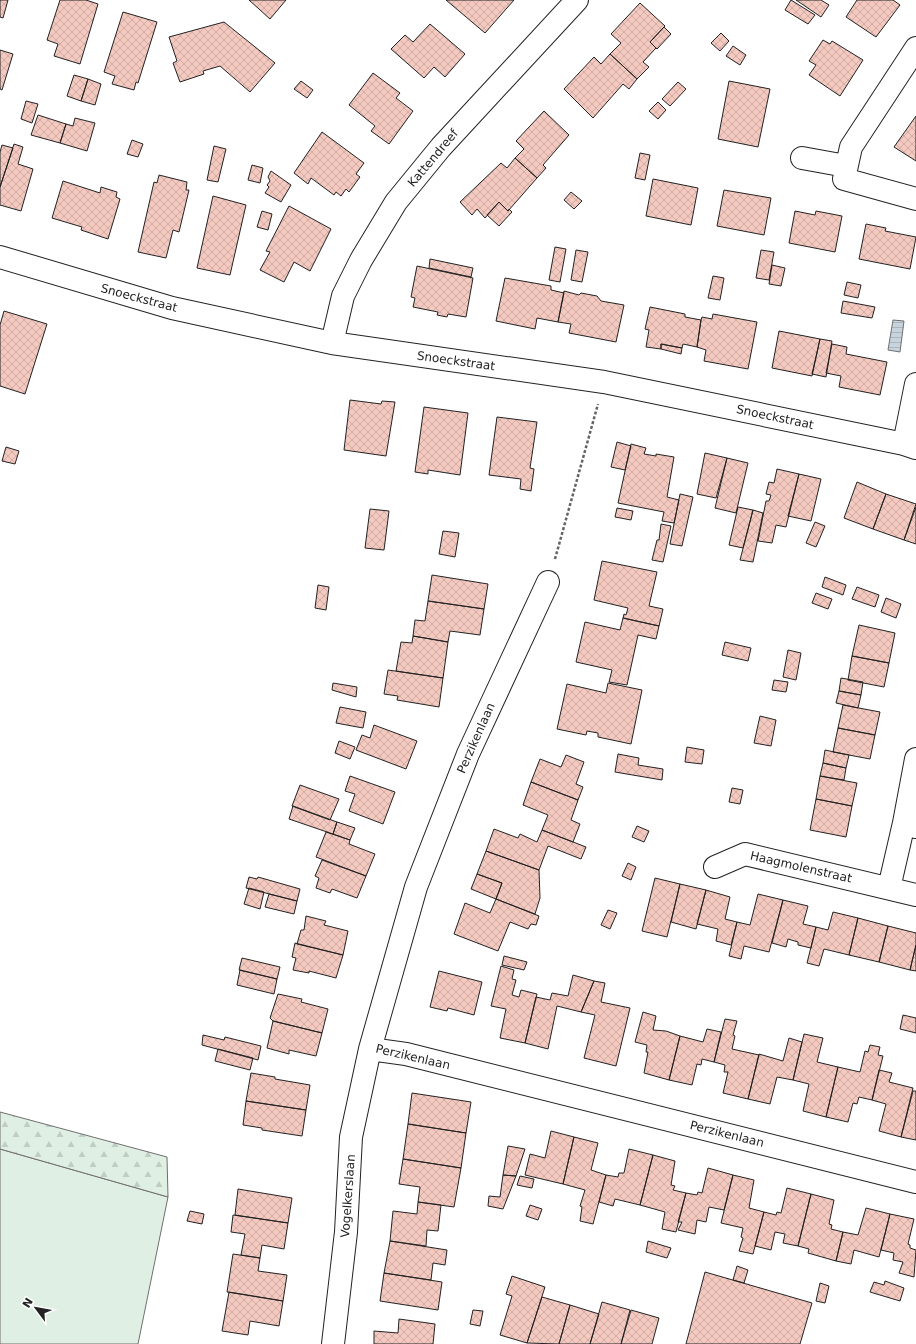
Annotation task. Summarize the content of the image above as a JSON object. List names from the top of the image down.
{
  "streets": {
    "street": [
      "Kattendreef",
      "Snoeckstraat",
      "Perzikenlaan",
      "Haagmolenstraat",
      "Vogelkerslaan"
    ]
  },
  "crossings": [
    ["Kattendreef", "Snoeckstraat"],
    ["Perzikenlaan", "Vogelkerslaan"]
  ],
  "north": "top left"
}
